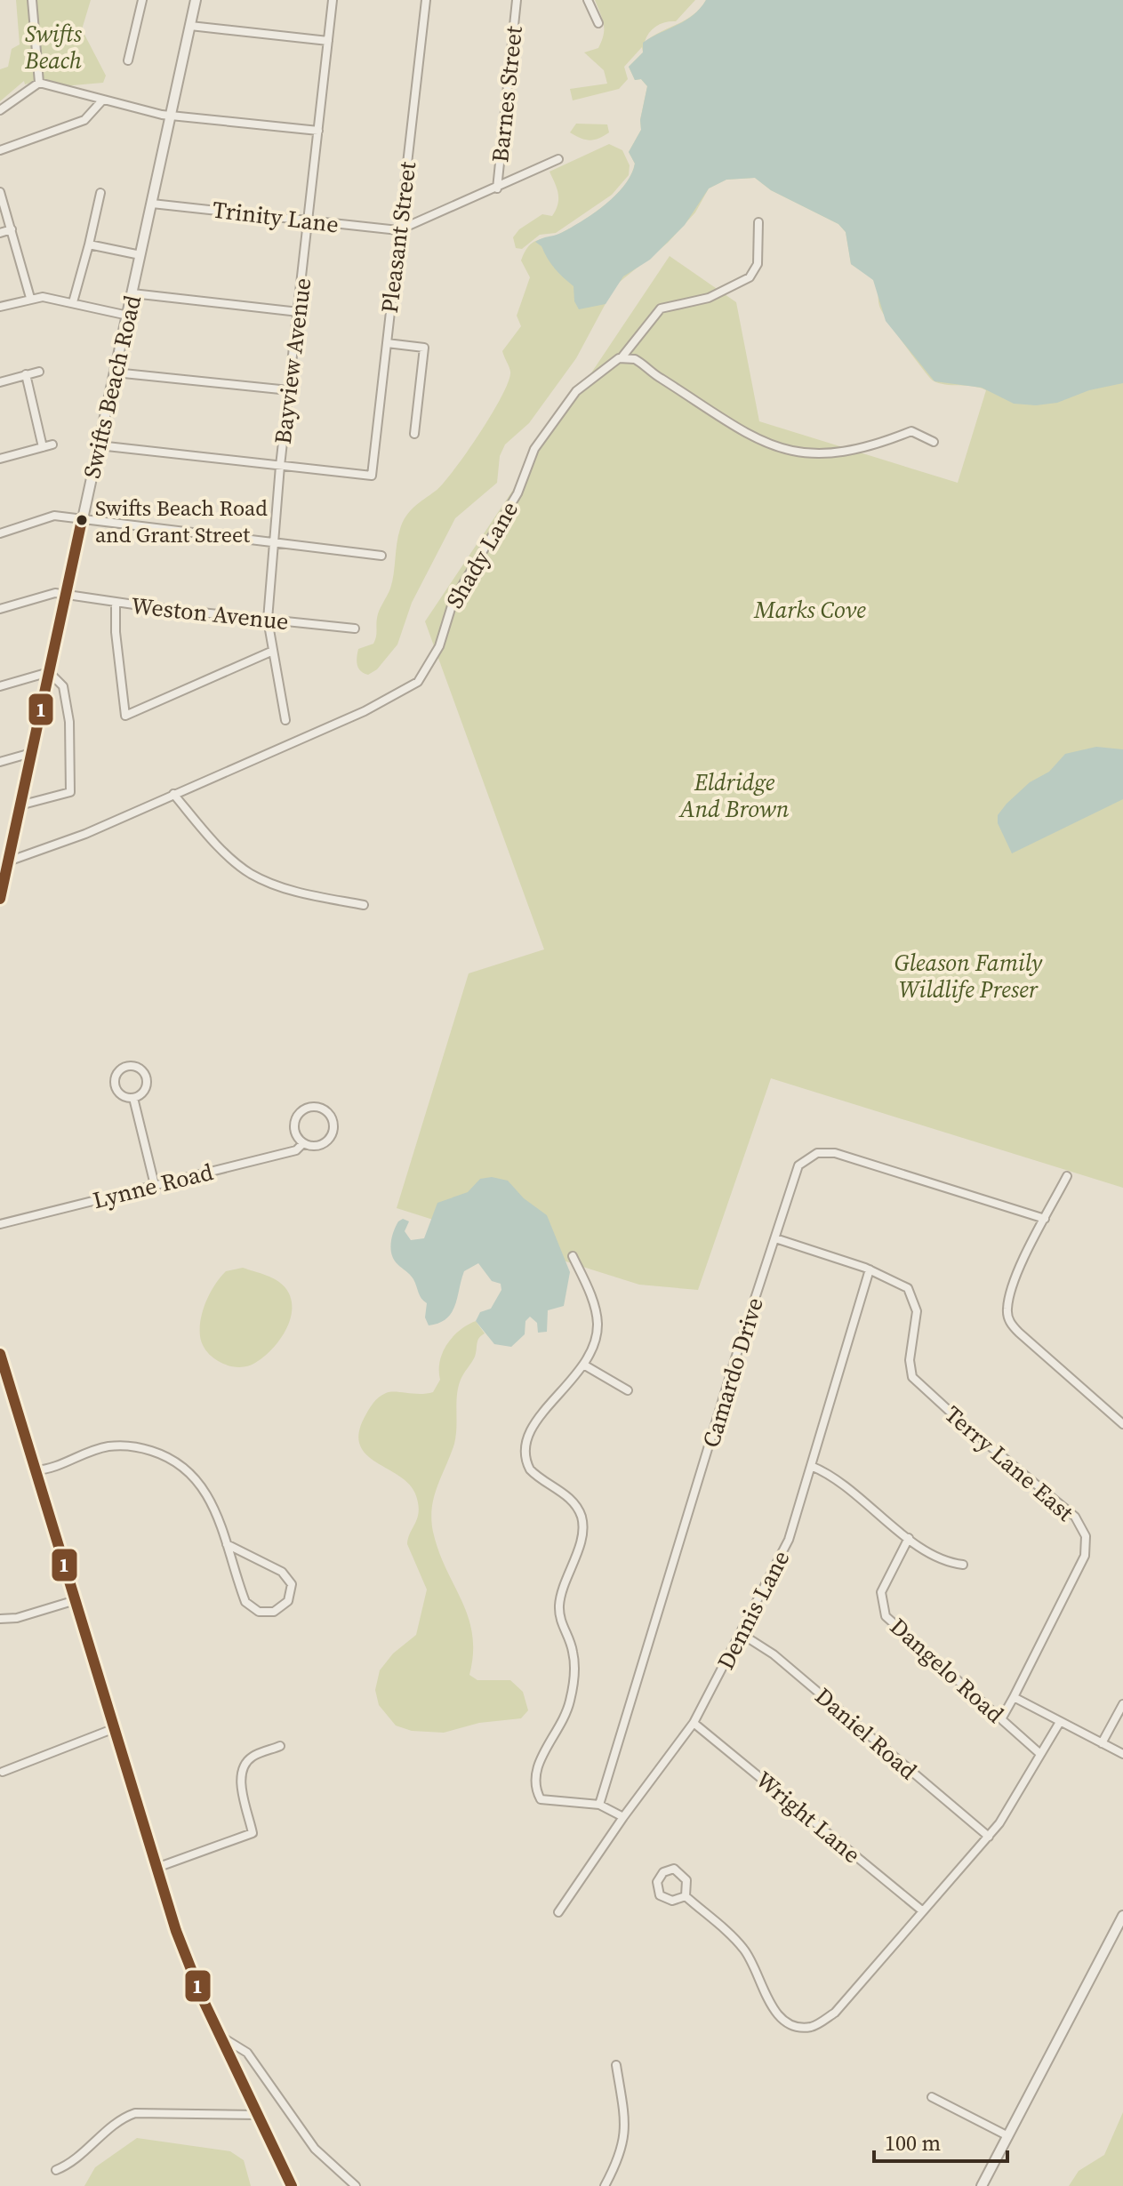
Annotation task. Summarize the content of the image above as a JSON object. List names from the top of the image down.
{
  "streets": {
    "street": [
      "Barnes Street",
      "Trinity Lane",
      "Pleasant Street",
      "Bayview Avenue",
      "Swifts Beach Road",
      "Shady Lane",
      "Weston Avenue",
      "Lynne Road",
      "Camardo Drive",
      "Terry Lane East",
      "Dennis Lane",
      "Dangelo Road",
      "Daniel Road",
      "Wright Lane"
    ]
  },
  "crossings": [
    ["Trinity Lane", "Pleasant Street"],
    ["Trinity Lane", "Bayview Avenue"],
    ["Trinity Lane", "Swifts Beach Road"],
    ["Pleasant Street", "Bayview Avenue"],
    ["Bayview Avenue", "Weston Avenue"],
    ["Swifts Beach Road", "Shady Lane"],
    ["Swifts Beach Road", "Weston Avenue"],
    ["Camardo Drive", "Terry Lane East"],
    ["Terry Lane East", "Dennis Lane"],
    ["Dennis Lane", "Daniel Road"],
    ["Dennis Lane", "Wright Lane"]
  ],
  "parks": [
    "Swifts Beach",
    "Marks Cove",
    "Eldridge And Brown",
    "Gleason Family Wildlife Preser"
  ],
  "places": ["Swifts Beach Road and Grant Street"],
  "lines": ["transit line 1"],
  "scale_bar": "100 m"
}
